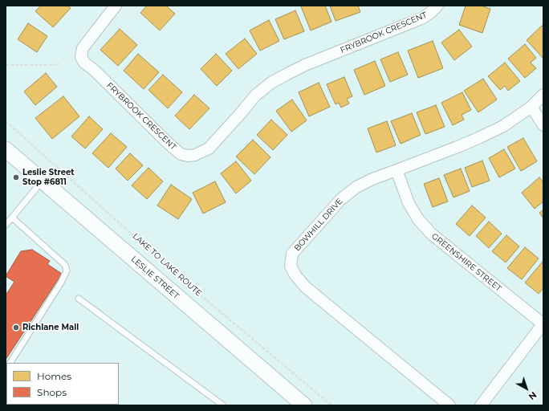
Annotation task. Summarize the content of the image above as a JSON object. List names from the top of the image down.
{
  "streets": {
    "main road": ["LESLIE STREET"],
    "street": ["FRYBROOK CRESCENT", "BOWHILL DRIVE", "GREENSHIRE STREET"],
    "path": ["LAKE TO LAKE ROUTE"]
  },
  "crossings": [
    ["BOWHILL DRIVE", "GREENSHIRE STREET"]
  ],
  "places": ["Leslie Street Stop #6811", "Richlane Mall"],
  "legend": ["Homes", "Shops"],
  "north": "bottom right"
}
